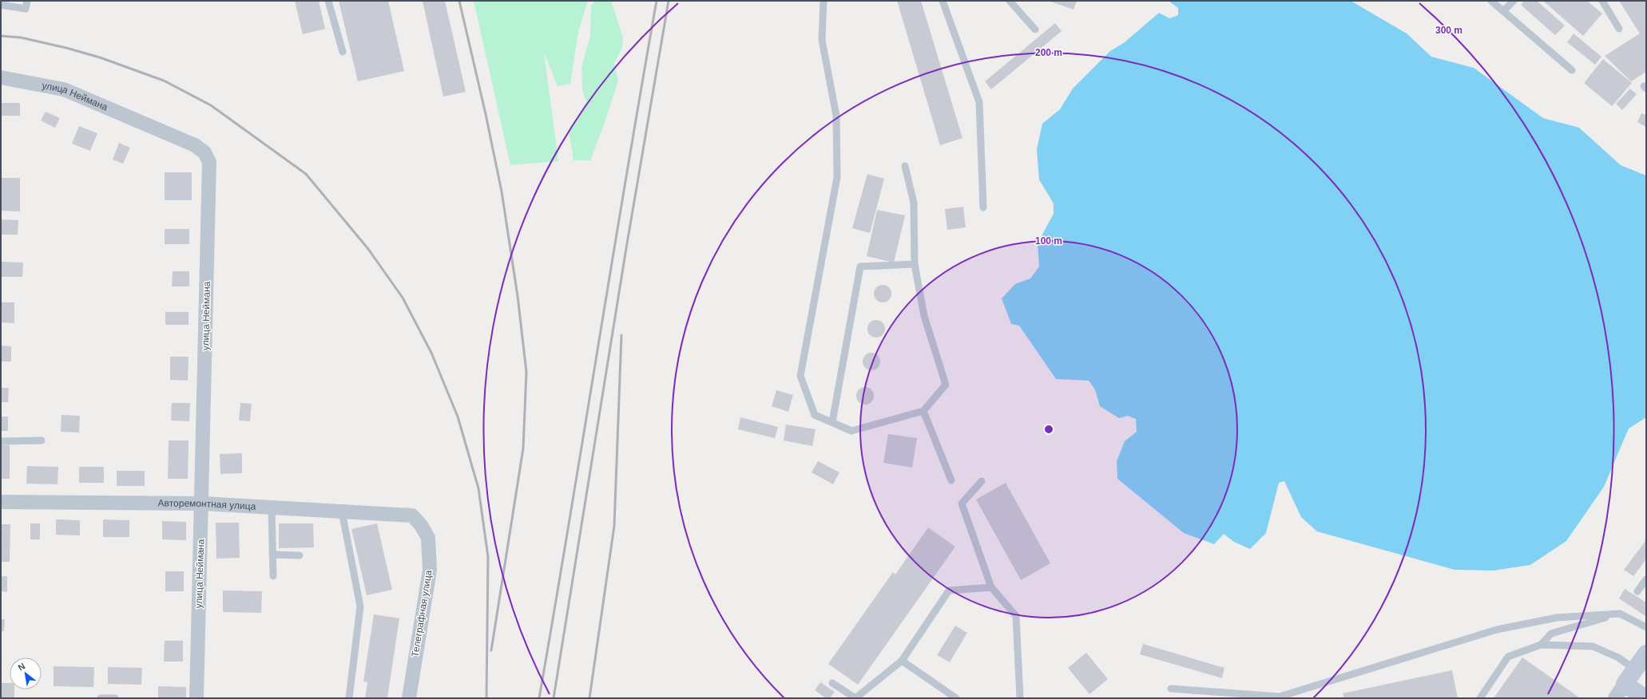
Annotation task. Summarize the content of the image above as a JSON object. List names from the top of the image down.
{
  "streets": {
    "street": ["улица Неймана", "Авторемонтная улица", "Телеграфная улица"]
  },
  "crossings": [
    ["улица Неймана", "Авторемонтная улица"],
    ["Авторемонтная улица", "Телеграфная улица"]
  ],
  "north": "top left",
  "rings": ["300 m", "200 m", "100 m"]
}
